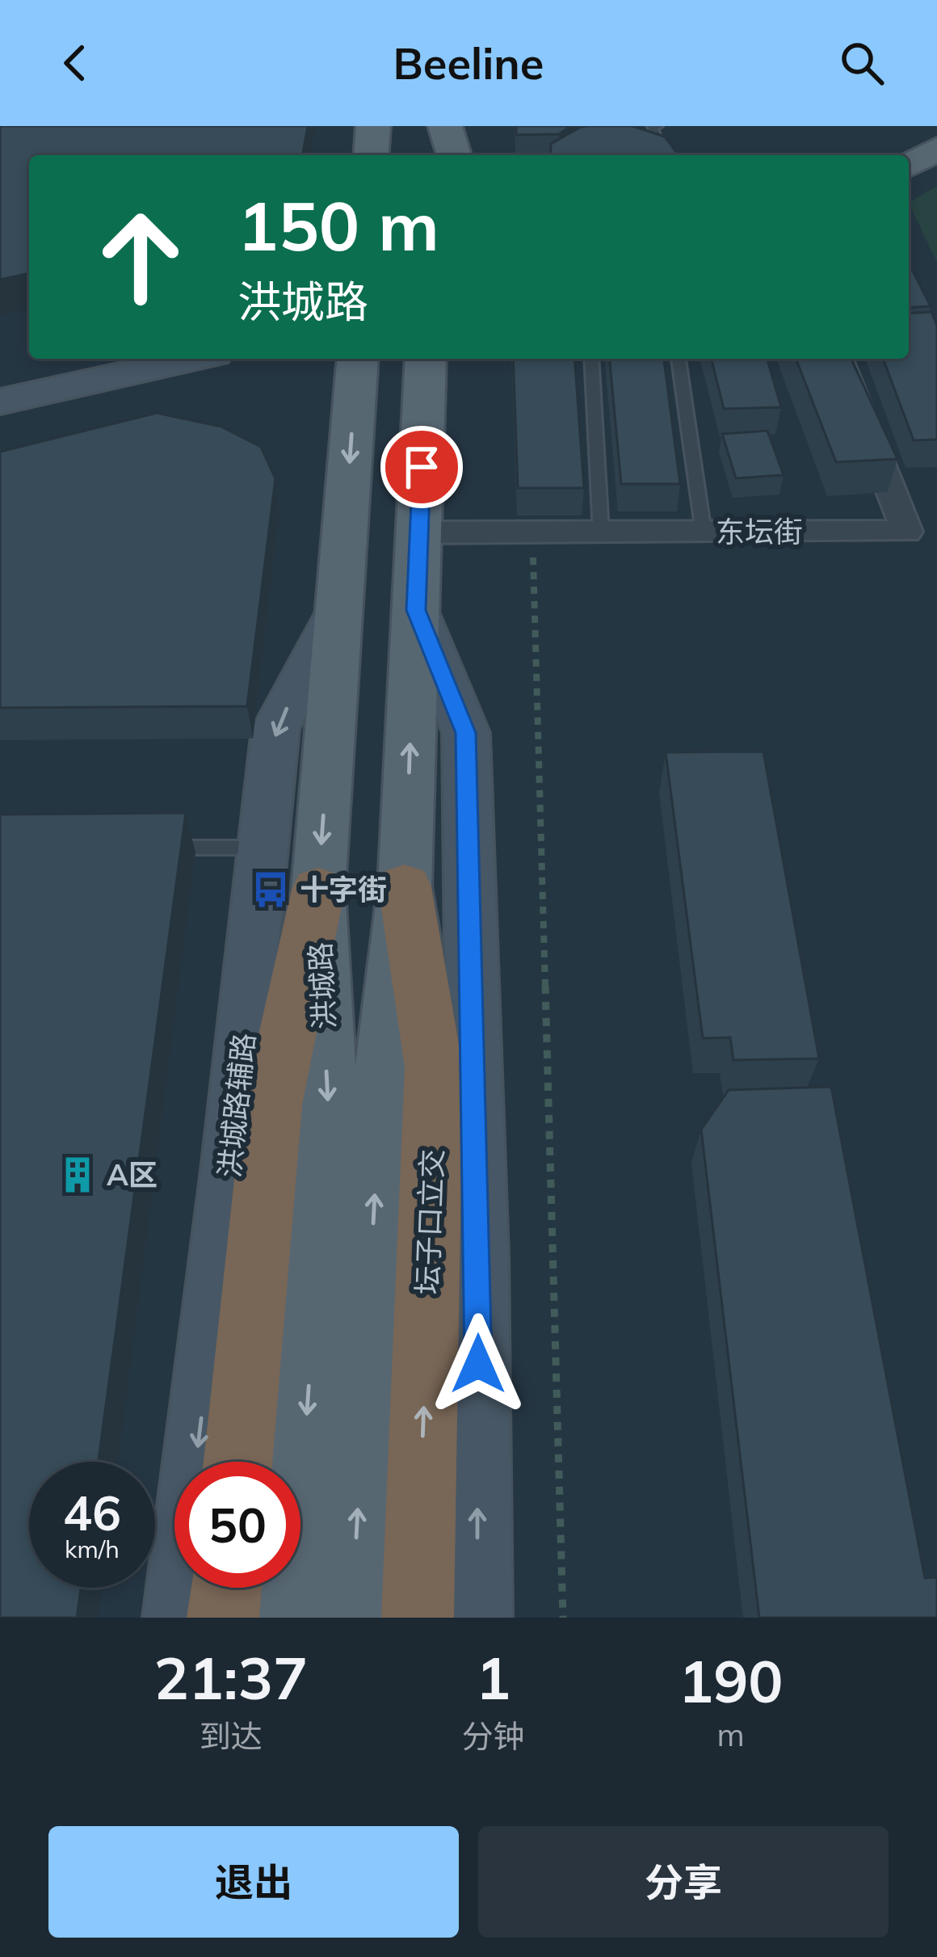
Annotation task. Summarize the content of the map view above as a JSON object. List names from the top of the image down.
{
  "streets": {
    "highway": ["坛子口立交"],
    "main road": ["洪城路", "洪城路辅路"],
    "street": ["东坛街"]
  },
  "crossings": [
    ["洪城路", "洪城路辅路"]
  ],
  "places": {
    "bus stop": ["十字街"],
    "building": ["A区"]
  },
  "page": {
    "header": "Beeline",
    "turn": ["150 m", "洪城路"],
    "speed": "46 km/h",
    "limit": "50",
    "eta": [
      "21:37",
      "到达",
      "1",
      "分钟",
      "190",
      "m"
    ],
    "buttons": ["退出", "分享"]
  }
}
